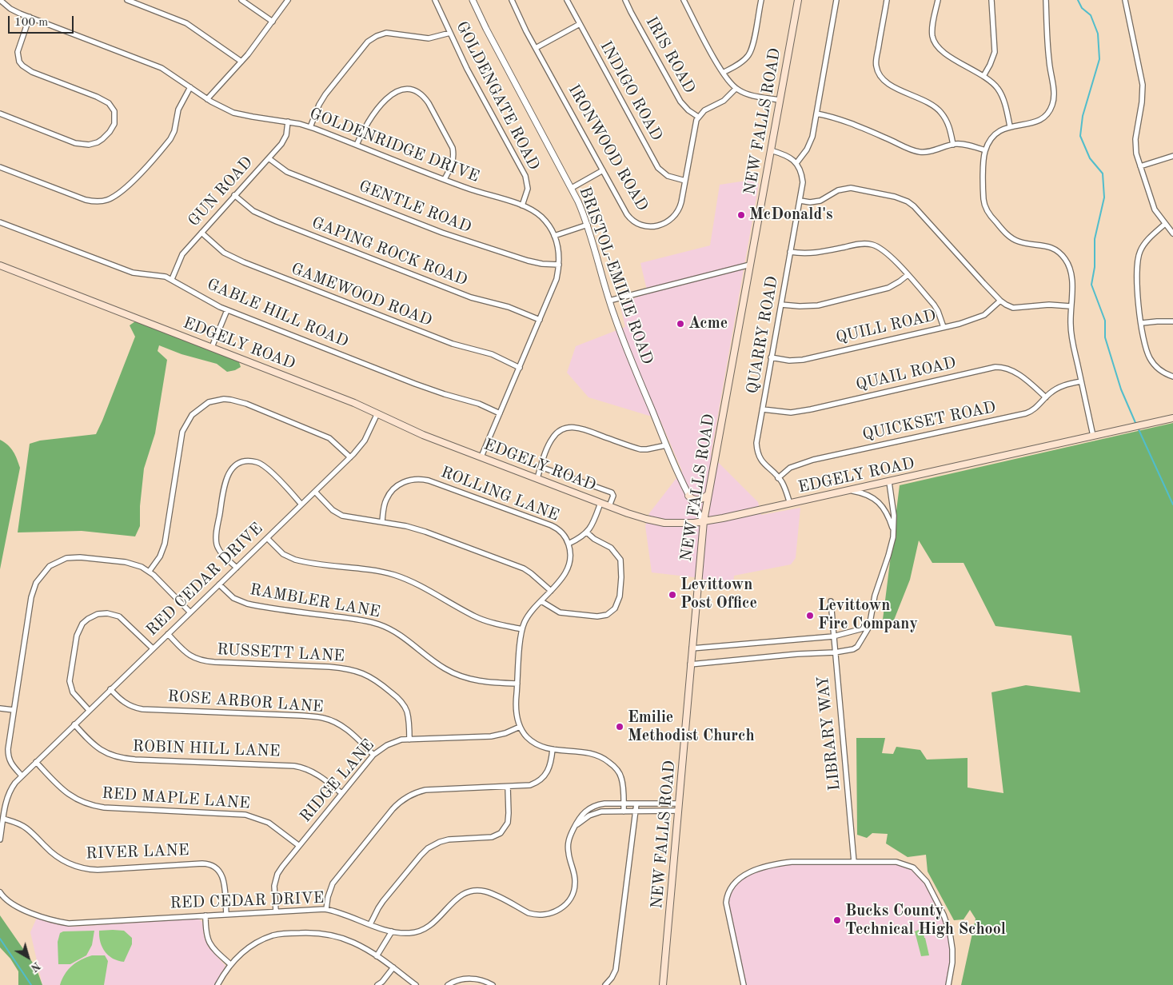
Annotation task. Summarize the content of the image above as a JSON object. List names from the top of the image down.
{
  "streets": {
    "main road": ["NEW FALLS ROAD", "EDGELY ROAD"],
    "street": [
      "IRIS ROAD",
      "INDIGO ROAD",
      "GOLDENGATE ROAD",
      "GOLDENRIDGE DRIVE",
      "IRONWOOD ROAD",
      "GUN ROAD",
      "GENTLE ROAD",
      "GAPING ROCK ROAD",
      "BRISTOL-EMILIE ROAD",
      "GAMEWOOD ROAD",
      "GABLE HILL ROAD",
      "QUILL ROAD",
      "QUARRY ROAD",
      "QUAIL ROAD",
      "QUICKSET ROAD",
      "ROLLING LANE",
      "RED CEDAR DRIVE",
      "RAMBLER LANE",
      "RUSSETT LANE",
      "ROSE ARBOR LANE",
      "LIBRARY WAY",
      "ROBIN HILL LANE",
      "RIDGE LANE",
      "RED MAPLE LANE",
      "RIVER LANE"
    ]
  },
  "crossings": [
    ["IRIS ROAD", "IRONWOOD ROAD"],
    ["INDIGO ROAD", "IRONWOOD ROAD"],
    ["GOLDENGATE ROAD", "GOLDENRIDGE DRIVE"],
    ["NEW FALLS ROAD", "BRISTOL-EMILIE ROAD"],
    ["NEW FALLS ROAD", "EDGELY ROAD"],
    ["NEW FALLS ROAD", "RED CEDAR DRIVE"],
    ["GOLDENRIDGE DRIVE", "GUN ROAD"],
    ["GOLDENRIDGE DRIVE", "GENTLE ROAD"],
    ["GOLDENRIDGE DRIVE", "GAPING ROCK ROAD"],
    ["GOLDENRIDGE DRIVE", "GAMEWOOD ROAD"],
    ["GOLDENRIDGE DRIVE", "GABLE HILL ROAD"],
    ["GOLDENRIDGE DRIVE", "EDGELY ROAD"],
    ["GUN ROAD", "GENTLE ROAD"],
    ["GUN ROAD", "GAPING ROCK ROAD"],
    ["GUN ROAD", "GAMEWOOD ROAD"],
    ["GUN ROAD", "GABLE HILL ROAD"],
    ["BRISTOL-EMILIE ROAD", "EDGELY ROAD"],
    ["QUILL ROAD", "QUARRY ROAD"],
    ["QUARRY ROAD", "EDGELY ROAD"],
    ["QUARRY ROAD", "QUAIL ROAD"],
    ["QUARRY ROAD", "QUICKSET ROAD"],
    ["EDGELY ROAD", "RED CEDAR DRIVE"],
    ["QUAIL ROAD", "QUICKSET ROAD"],
    ["ROLLING LANE", "RED CEDAR DRIVE"],
    ["ROLLING LANE", "RAMBLER LANE"],
    ["ROLLING LANE", "RIDGE LANE"],
    ["RED CEDAR DRIVE", "RAMBLER LANE"],
    ["RED CEDAR DRIVE", "RUSSETT LANE"],
    ["RED CEDAR DRIVE", "ROSE ARBOR LANE"],
    ["RED CEDAR DRIVE", "ROBIN HILL LANE"],
    ["RED CEDAR DRIVE", "RIDGE LANE"],
    ["RED CEDAR DRIVE", "RED MAPLE LANE"],
    ["RED CEDAR DRIVE", "RIVER LANE"],
    ["RUSSETT LANE", "RIDGE LANE"],
    ["ROSE ARBOR LANE", "RIDGE LANE"],
    ["ROBIN HILL LANE", "RIDGE LANE"],
    ["RIDGE LANE", "RED MAPLE LANE"]
  ],
  "places": [
    "McDonald's",
    "Acme",
    "Levittown Post Office",
    "Levittown Fire Company",
    "Emilie Methodist Church",
    "Bucks County Technical High School"
  ],
  "scale_bar": "100 m",
  "north": "bottom right"
}
